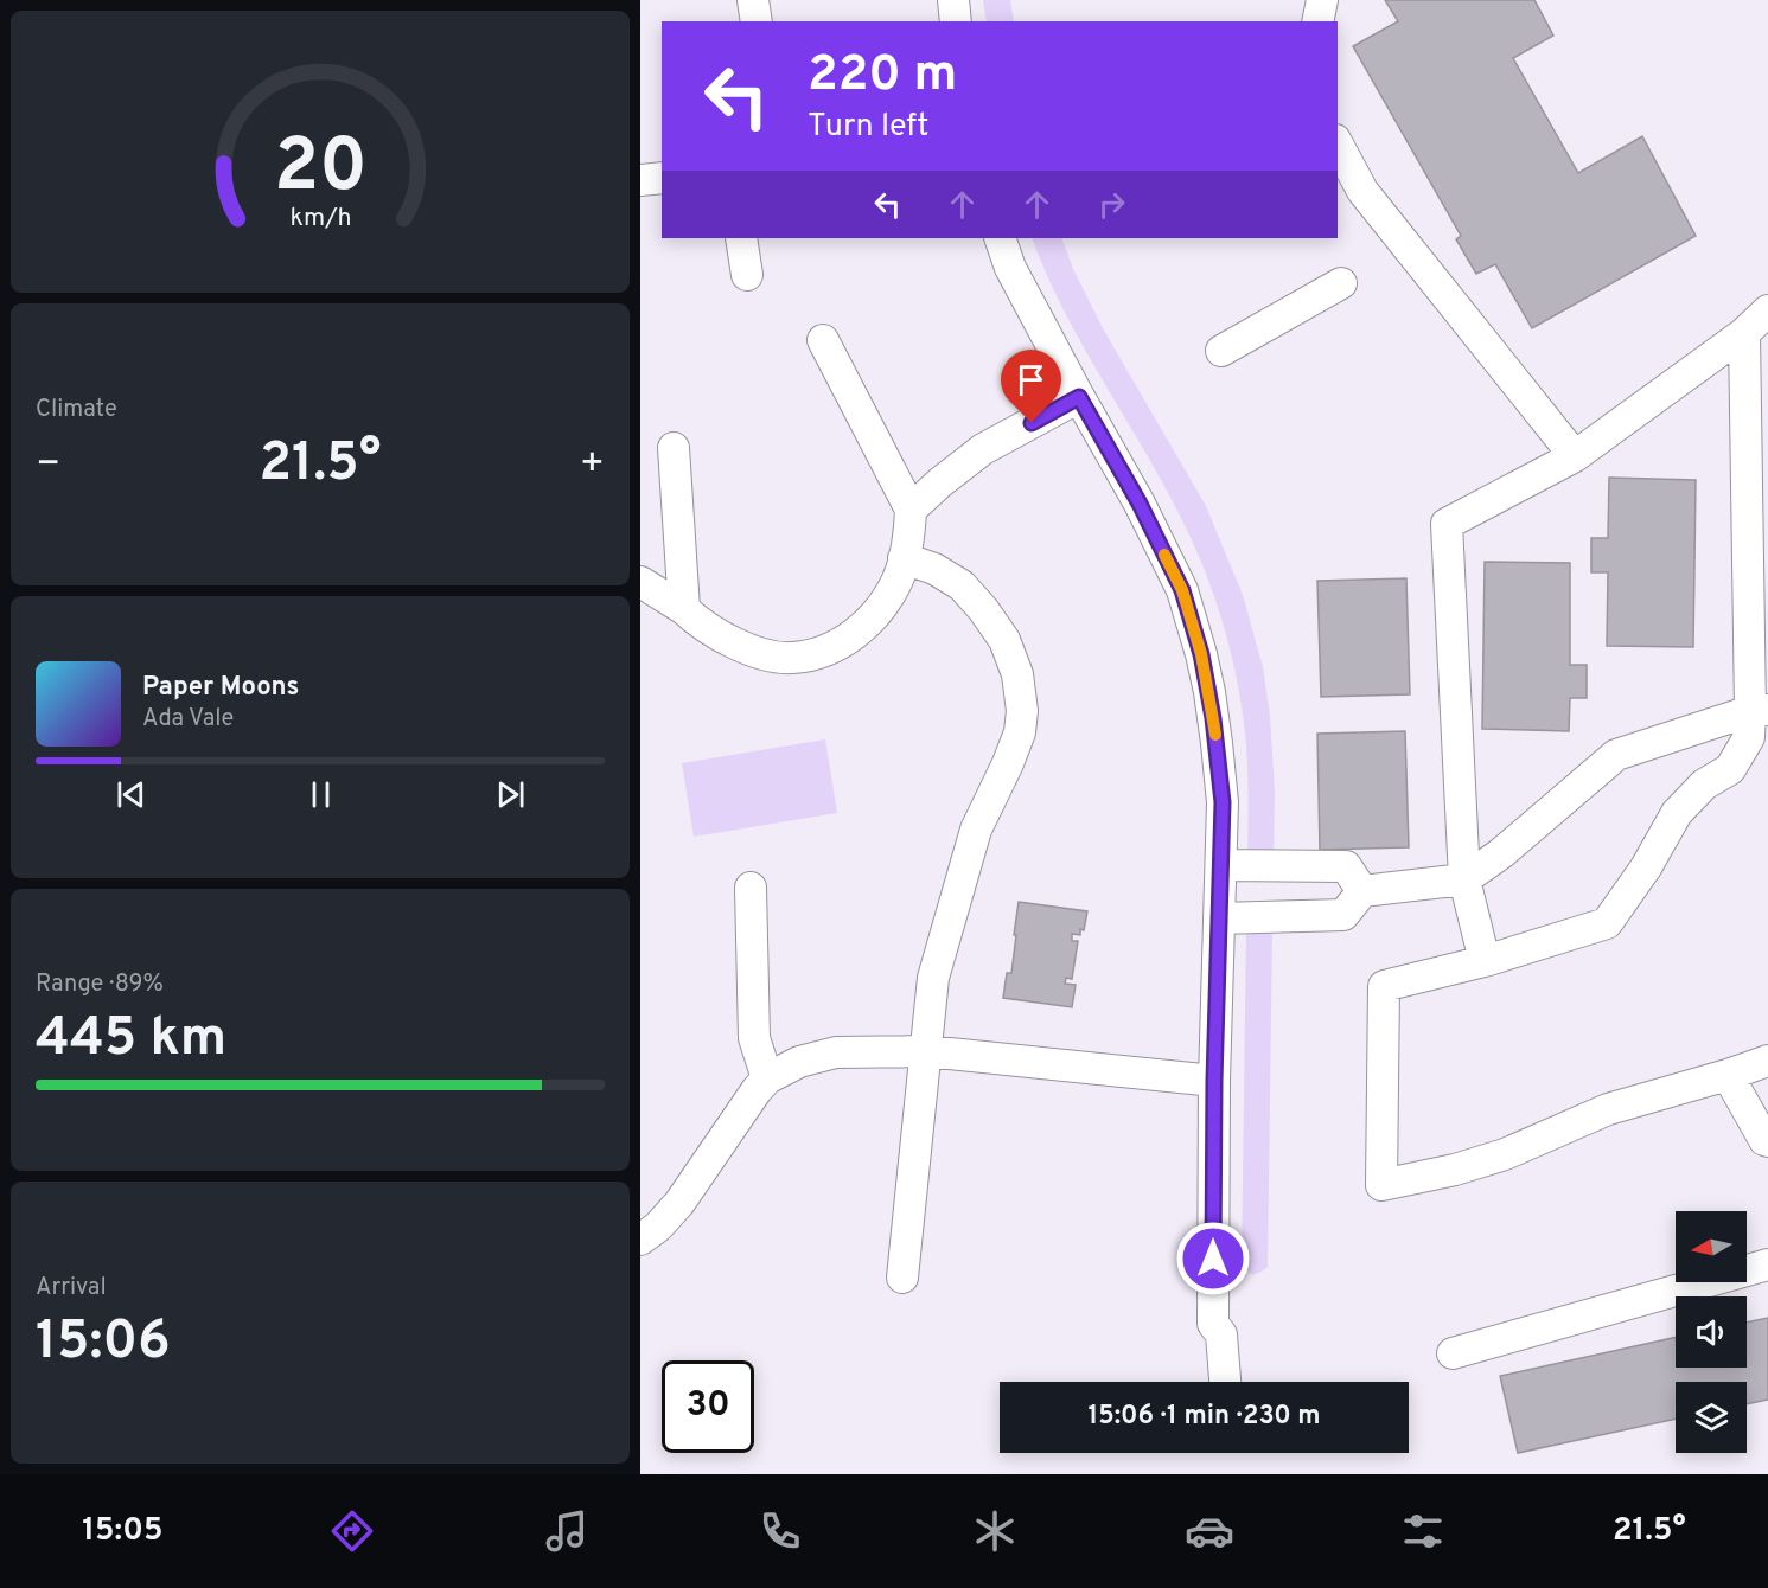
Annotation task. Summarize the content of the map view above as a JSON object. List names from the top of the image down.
{
  "north": "left",
  "page": {
    "turn": ["220 m", "Turn left"],
    "tile": [
      "Climate",
      ["Range · 89%", "445 km"],
      ["Arrival", "15:06"]
    ],
    "heat": ["−", "21.5°", "+"],
    "song": ["Paper Moons", "Ada Vale"],
    "limit": "30",
    "trip": "15:06 · 1 min · 230 m",
    "tabs": ["15:05", "21.5°"],
    "gauge": ["20", "km/h"]
  }
}
